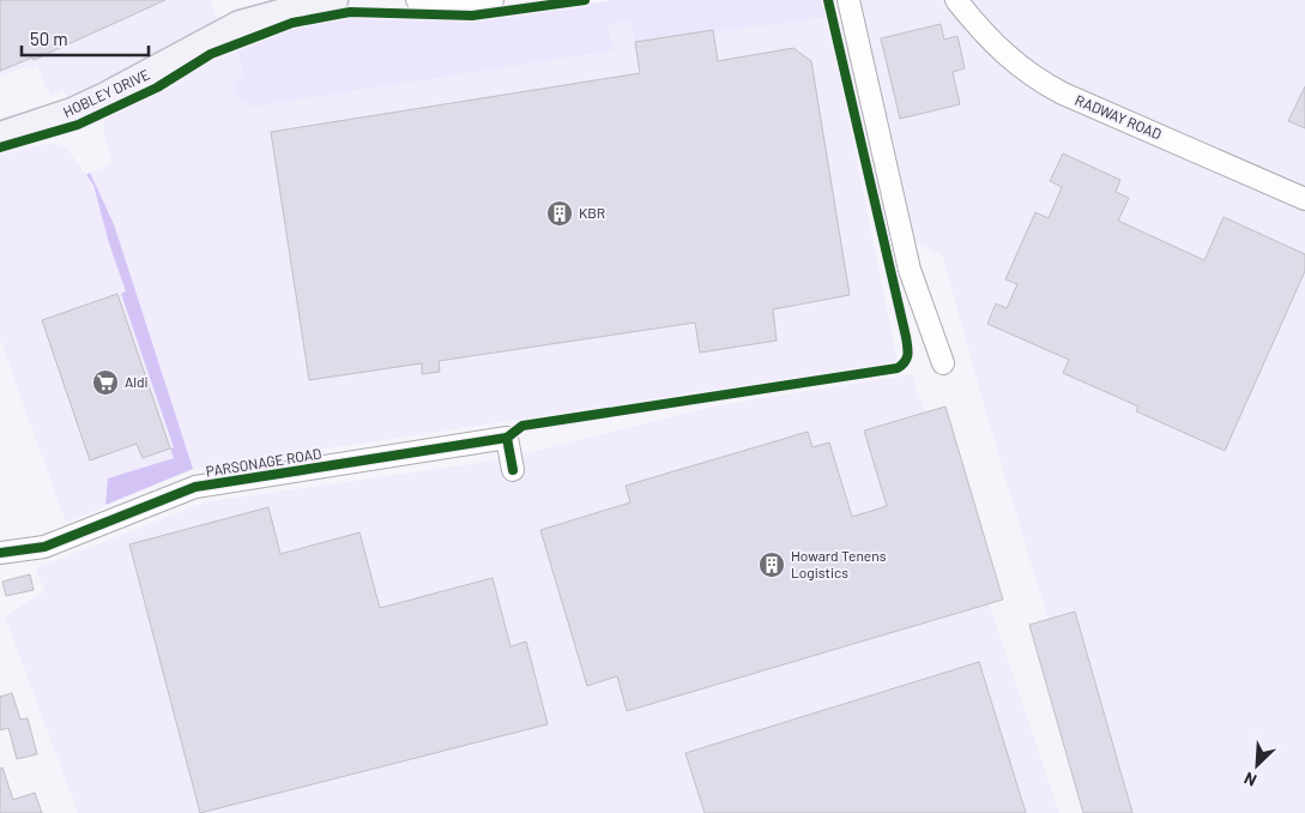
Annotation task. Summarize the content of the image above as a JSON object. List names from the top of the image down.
{
  "streets": {
    "main road": ["HOBLEY DRIVE"],
    "street": ["RADWAY ROAD", "PARSONAGE ROAD"]
  },
  "places": {
    "building": ["KBR", "Howard Tenens Logistics"],
    "supermarket": ["Aldi"]
  },
  "scale_bar": "50 m",
  "north": "bottom left"
}
